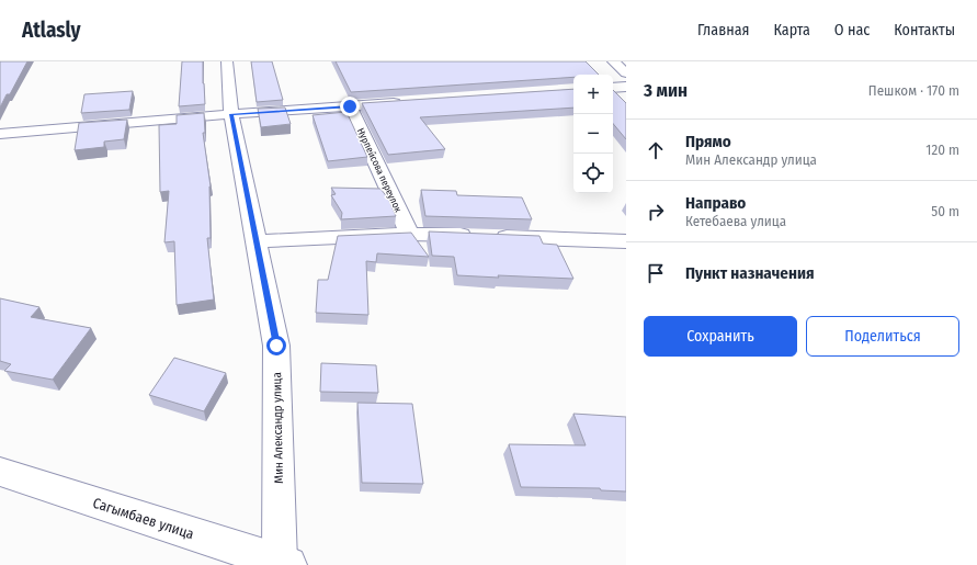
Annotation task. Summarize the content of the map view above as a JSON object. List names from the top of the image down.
{
  "streets": {
    "street": ["Нурпейсова переулок", "Мин Александр улица", "Сагымбаев улица"]
  },
  "crossings": [
    ["Мин Александр улица", "Сагымбаев улица"]
  ],
  "page": {
    "header": "Atlasly",
    "nav": [
      "Главная",
      "Карта",
      "О нас",
      "Контакты"
    ],
    "heading": ["3 мин", "Пешком · 170 m"],
    "map_buttons": ["+", "−"],
    "list": [
      ["Прямо", "Мин Александр улица", "120 m"],
      ["Направо", "Кетебаева улица", "50 m"],
      "Пункт назначения"
    ],
    "buttons": ["Сохранить", "Поделиться"]
  }
}
